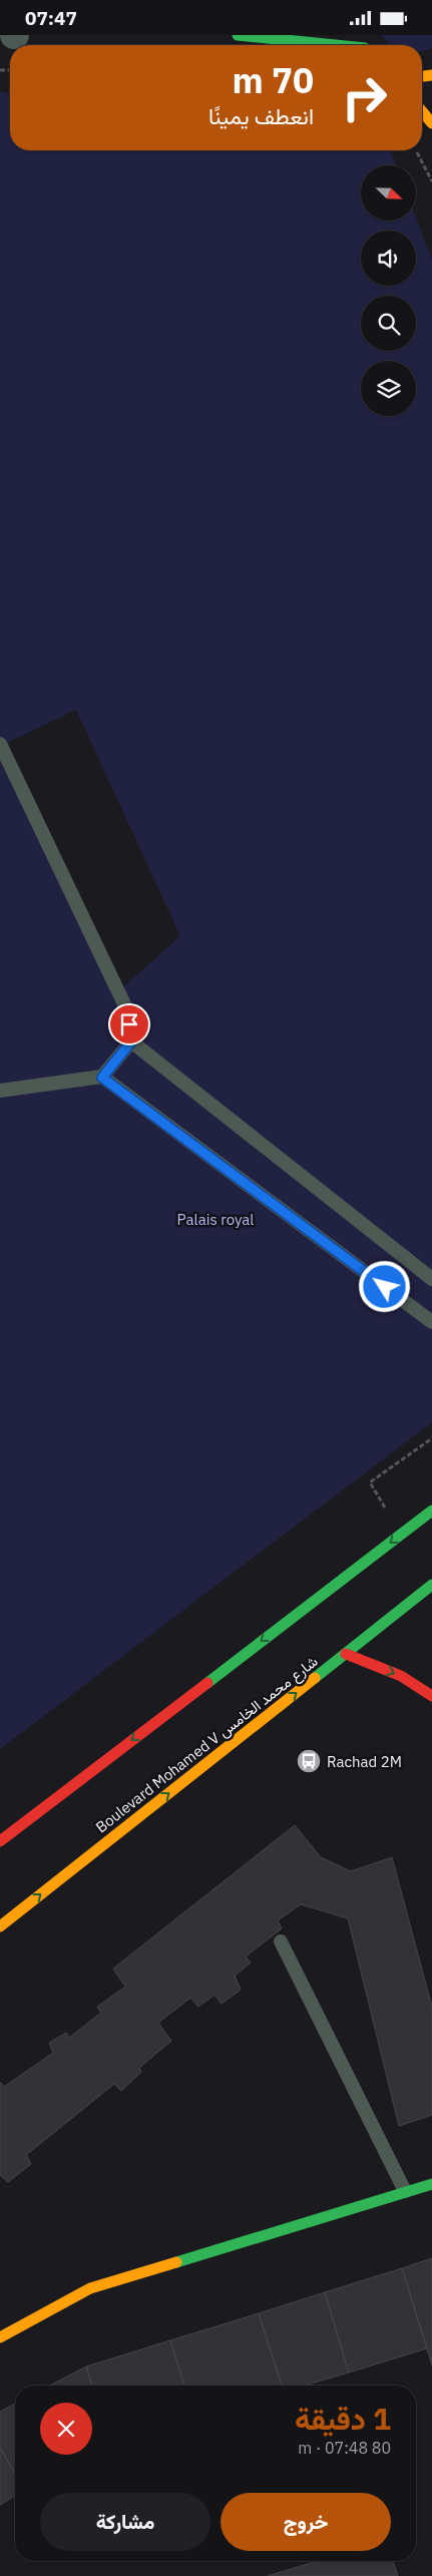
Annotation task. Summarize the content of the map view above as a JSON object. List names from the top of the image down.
{
  "streets": {
    "main road": ["Boulevard Mohamed V شارع محمد الخامس"]
  },
  "parks": ["Palais royal"],
  "places": {
    "bus stop": ["Rachad 2M"]
  },
  "north": "bottom right",
  "page": {
    "status": "07:47",
    "turn": ["70 m", "انعطف يمينًا"],
    "heading": ["1 دقيقة", "80 m · 07:48"],
    "buttons": ["خروج", "مشاركة"]
  }
}
